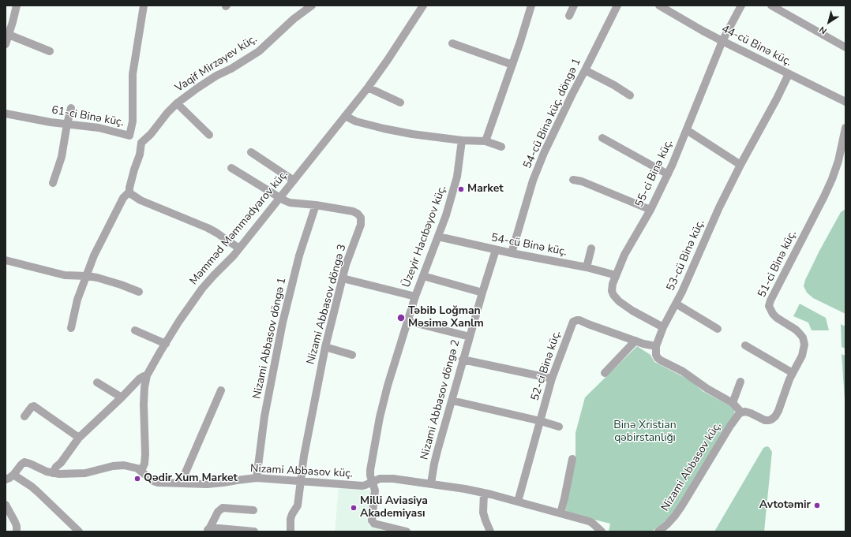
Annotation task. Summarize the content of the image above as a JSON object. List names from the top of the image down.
{
  "streets": {
    "street": [
      "44-cü Binə küç.",
      "Vaqif Mirzəyev küç.",
      "54-cü Binə küç. döngə 1",
      "61-ci Binə küç.",
      "55-ci Binə küç.",
      "Məmməd Məmmədyarov küç.",
      "Üzeyir Hacıbəyov küç.",
      "54-cü Binə küç.",
      "53-cü Binə küç.",
      "51-ci Binə küç.",
      "Nizami Abbasov döngə 3",
      "Nizami Abbasov döngə 1",
      "52-ci Binə küç.",
      "Nizami Abbasov döngə 2",
      "Nizami Abbasov küç."
    ]
  },
  "crossings": [
    ["44-cü Binə küç.", "55-ci Binə küç."],
    ["44-cü Binə küç.", "53-cü Binə küç."],
    ["54-cü Binə küç. döngə 1", "54-cü Binə küç."],
    ["55-ci Binə küç.", "54-cü Binə küç."],
    ["55-ci Binə küç.", "53-cü Binə küç."],
    ["Məmməd Məmmədyarov küç.", "Nizami Abbasov döngə 3"],
    ["Məmməd Məmmədyarov küç.", "Nizami Abbasov küç."],
    ["Üzeyir Hacıbəyov küç.", "54-cü Binə küç."],
    ["Üzeyir Hacıbəyov küç.", "Nizami Abbasov küç."],
    ["54-cü Binə küç.", "Nizami Abbasov döngə 2"],
    ["53-cü Binə küç.", "52-ci Binə küç."],
    ["51-ci Binə küç.", "Nizami Abbasov küç."],
    ["Nizami Abbasov döngə 3", "Nizami Abbasov döngə 1"],
    ["Nizami Abbasov döngə 3", "Nizami Abbasov küç."],
    ["Nizami Abbasov döngə 1", "Nizami Abbasov küç."],
    ["52-ci Binə küç.", "Nizami Abbasov küç."],
    ["Nizami Abbasov döngə 2", "Nizami Abbasov küç."]
  ],
  "parks": ["Binə Xristian qəbirstanlığı"],
  "places": [
    "Market",
    "Təbib Loğman Məsimə Xanlm",
    "Qədir Xum Market",
    "Avtotəmir",
    "Milli Aviasiya Akademiyası"
  ],
  "north": "bottom left"
}
